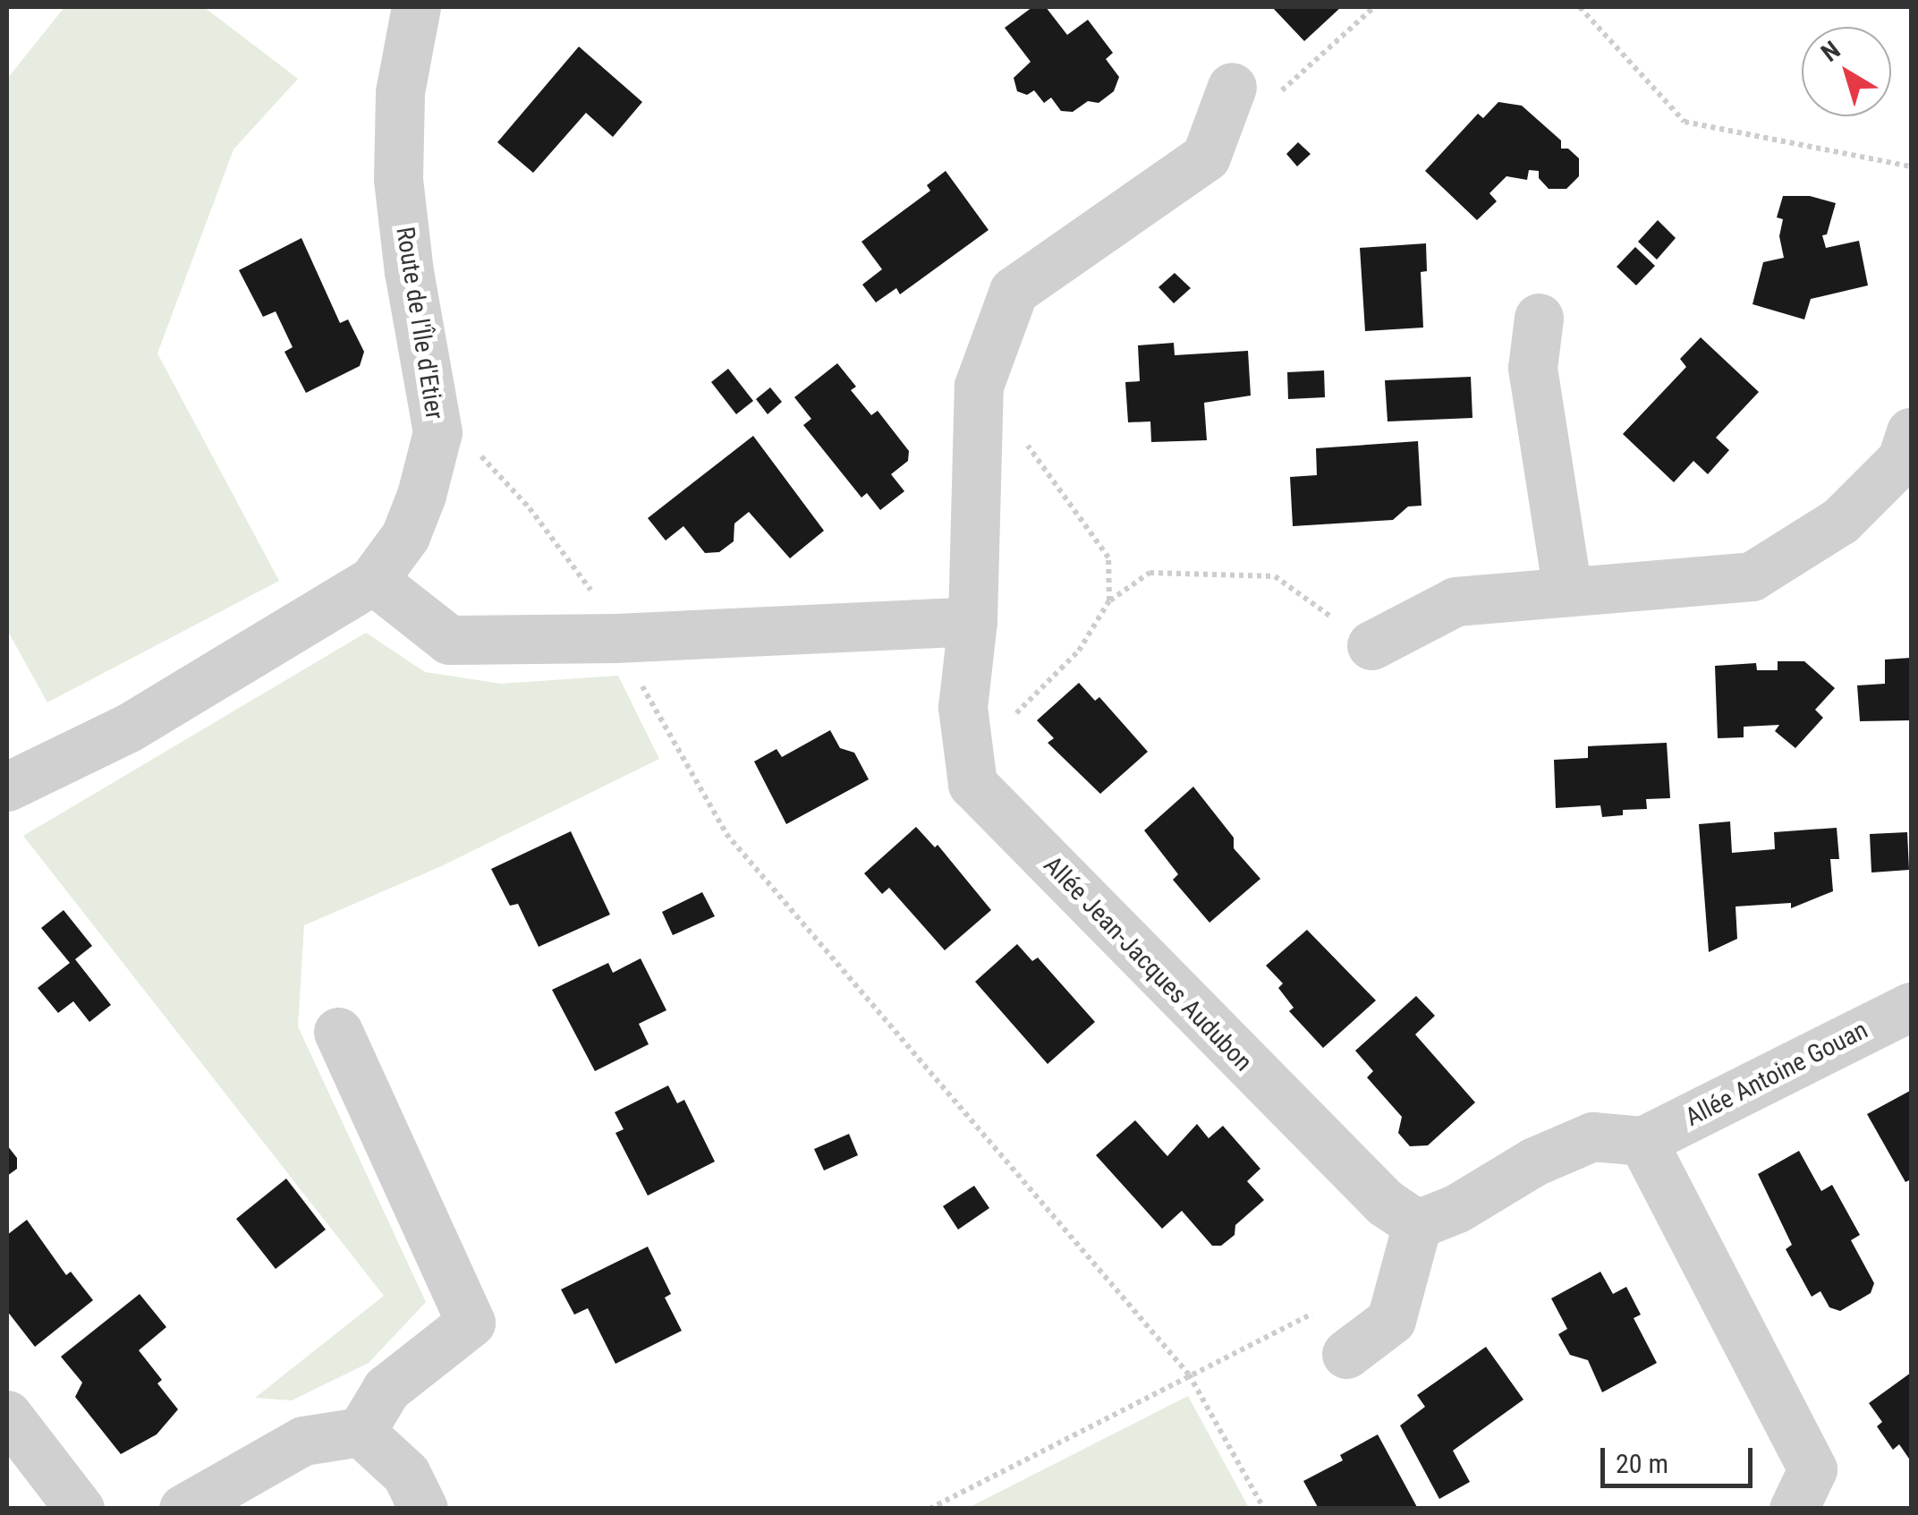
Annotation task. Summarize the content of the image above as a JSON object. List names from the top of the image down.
{
  "streets": {
    "street": ["Route de l'Île d'Etier", "Allée Jean-Jacques Audubon", "Allée Antoine Gouan"]
  },
  "scale_bar": "20 m",
  "north": "top left"
}
